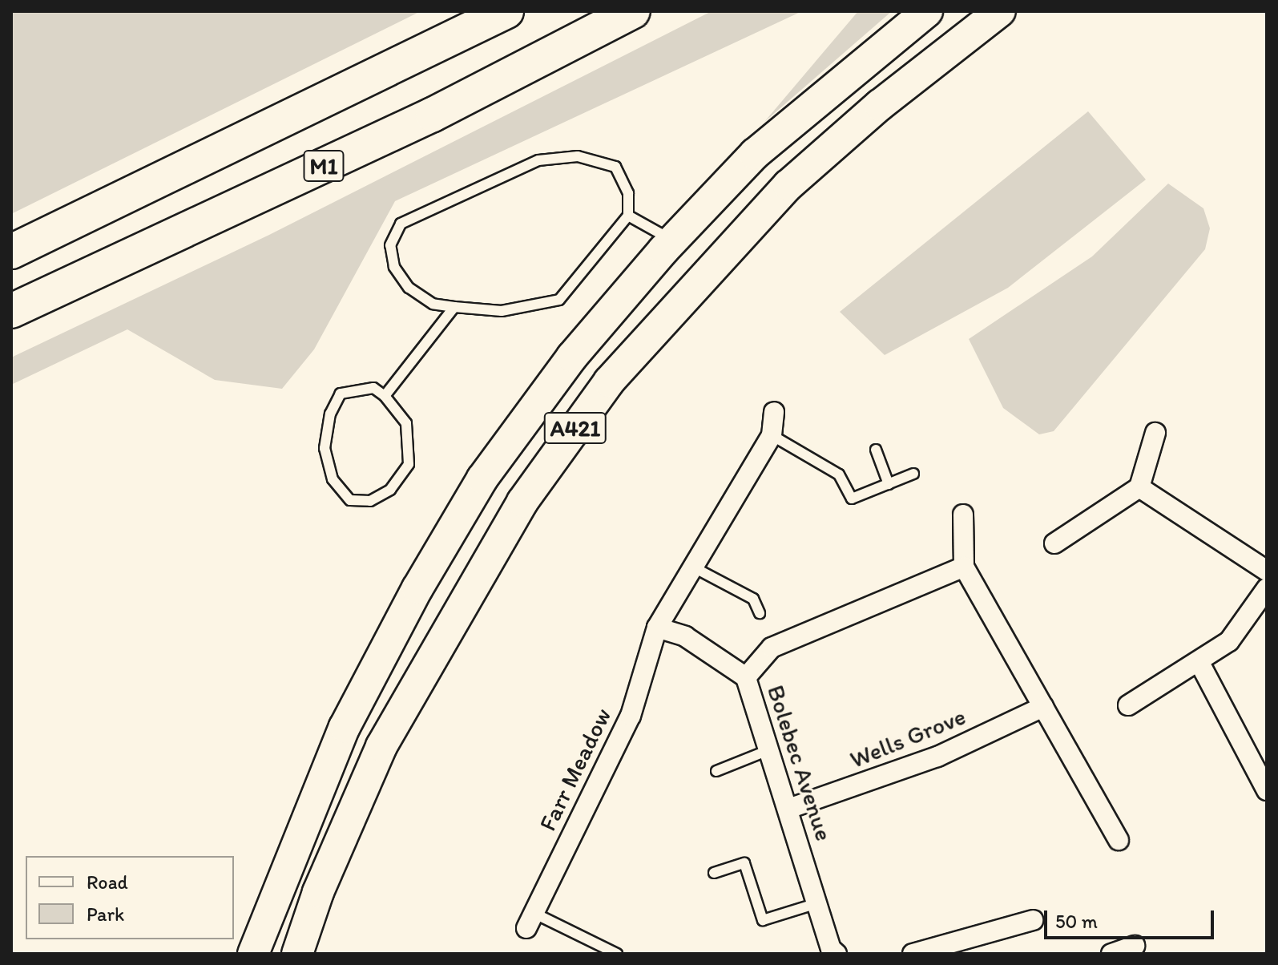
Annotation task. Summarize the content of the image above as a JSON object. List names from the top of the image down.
{
  "streets": {
    "highway": ["M1", "A421"],
    "street": ["Wells Grove", "Bolebec Avenue", "Farr Meadow"]
  },
  "crossings": [
    ["Wells Grove", "Bolebec Avenue"]
  ],
  "legend": ["Road", "Park"],
  "scale_bar": "50 m"
}
